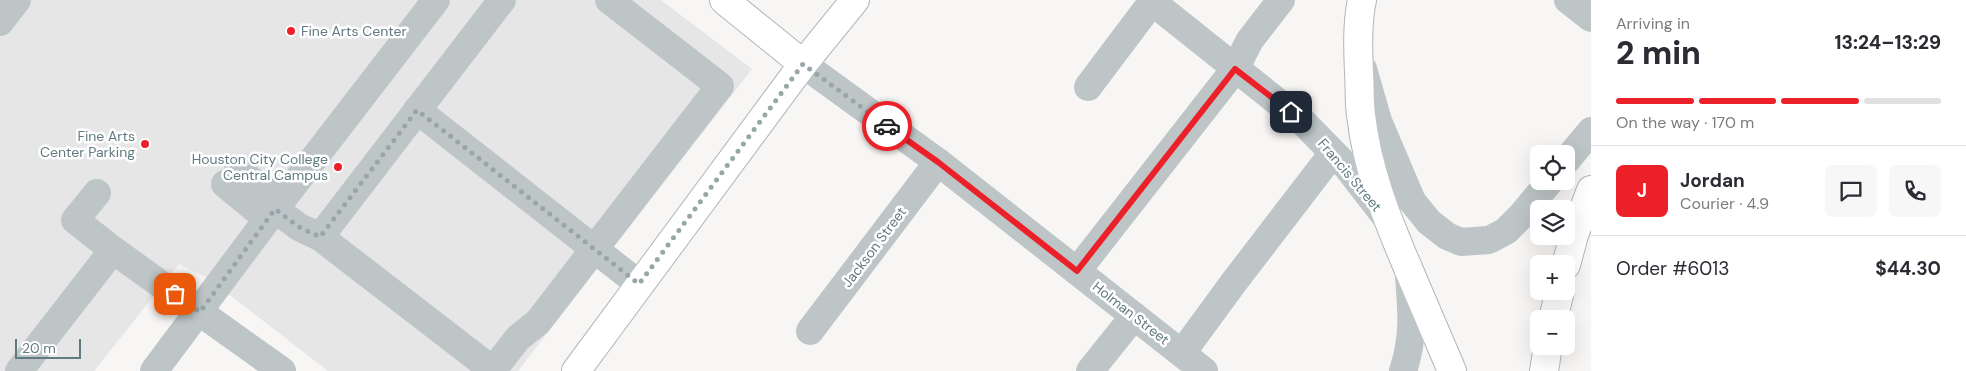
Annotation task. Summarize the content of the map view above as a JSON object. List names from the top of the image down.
{
  "streets": {
    "main road": ["Holman Street"],
    "street": ["Francis Street", "Jackson Street"]
  },
  "crossings": [
    ["Jackson Street", "Holman Street"]
  ],
  "places": ["Fine Arts Center", "Fine Arts Center Parking", "Houston City College Central Campus"],
  "scale_bar": "20 m",
  "page": {
    "heading": ["2 min", "Arriving in", "13:24–13:29"],
    "panel": [
      "Jordan",
      "Courier · 4.9",
      "Order #6013",
      "$44.30"
    ],
    "bar": "On the way · 170 m",
    "map_buttons": ["+", "−"],
    "round": "J",
    "scale": "20 m"
  }
}
